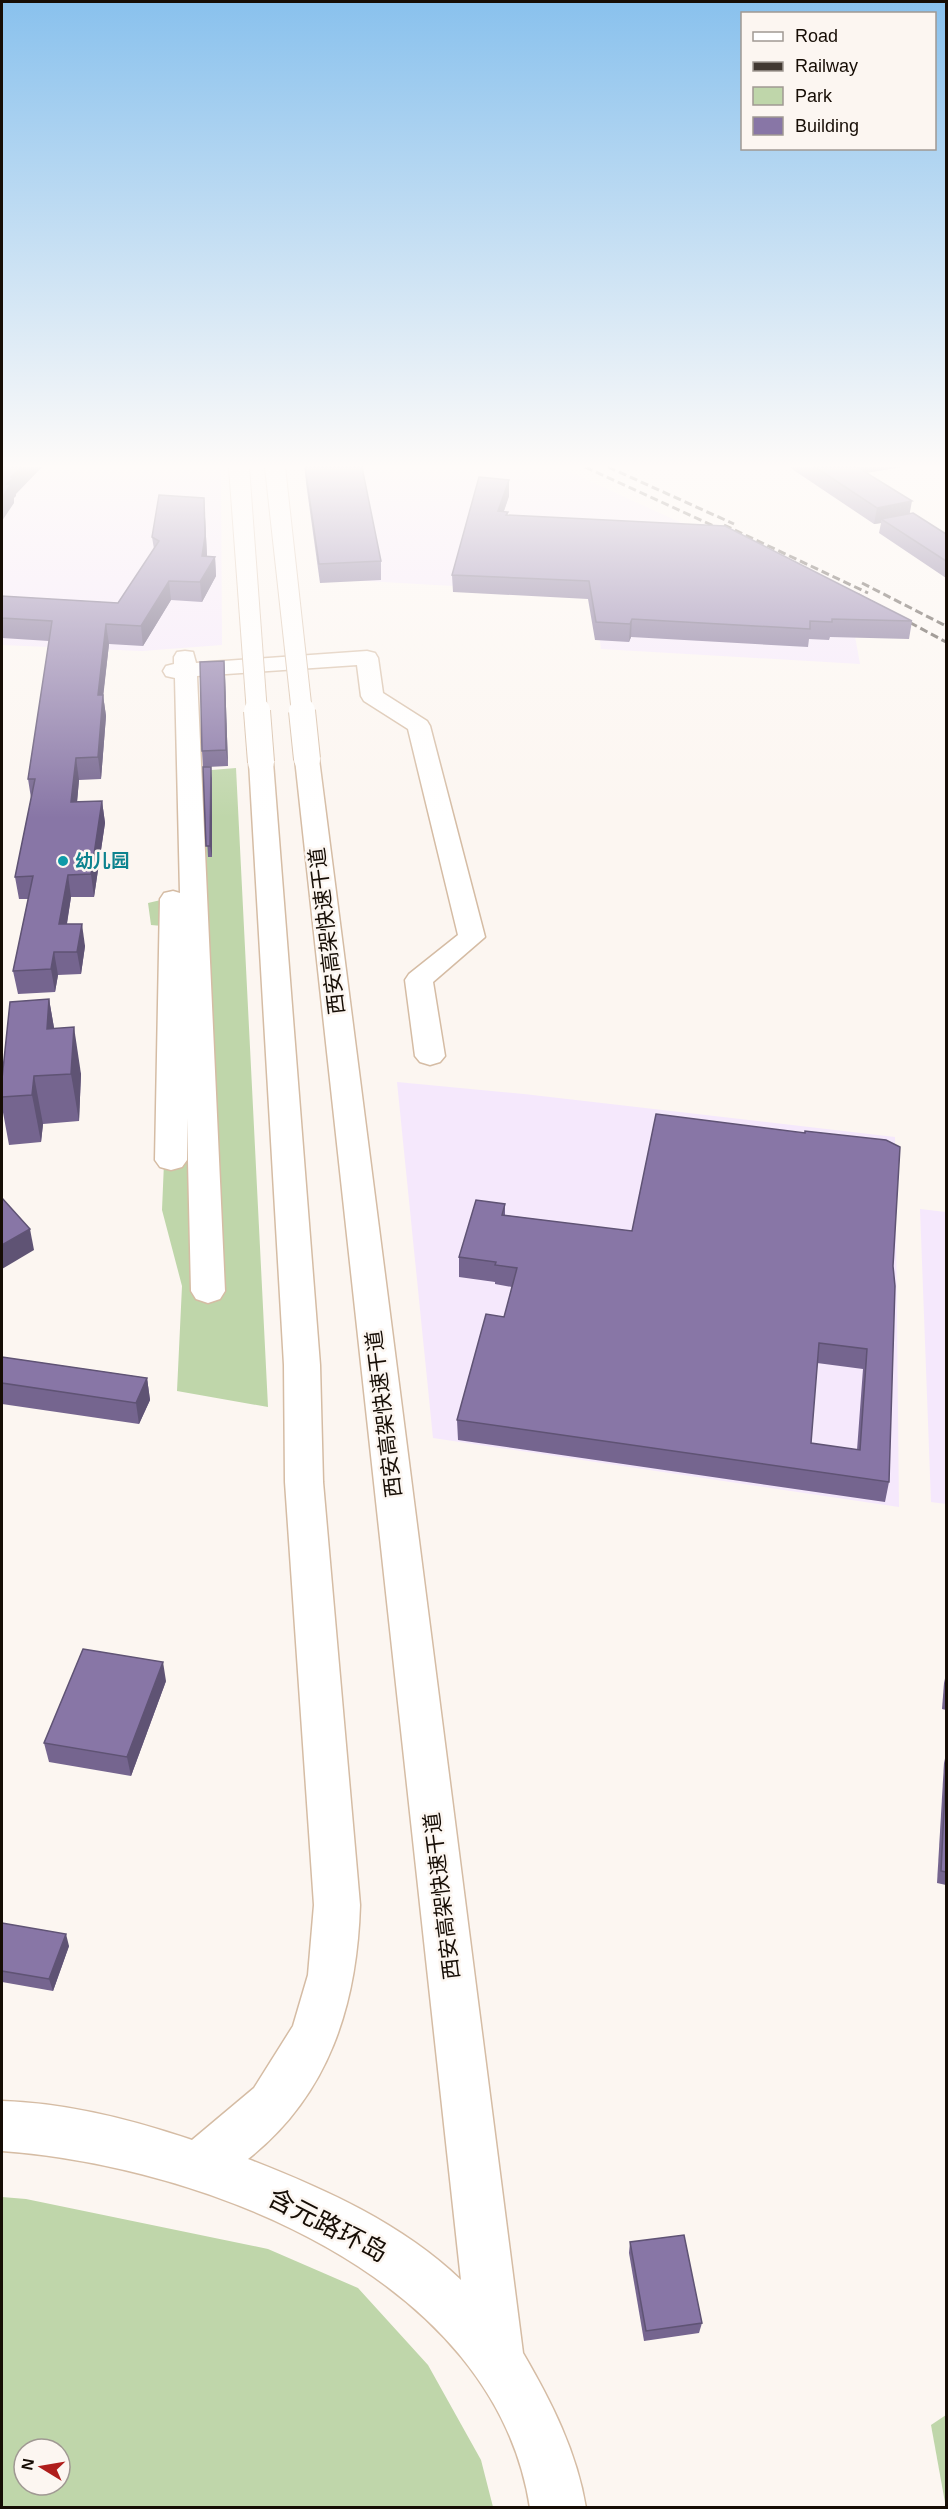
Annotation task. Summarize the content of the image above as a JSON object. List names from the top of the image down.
{
  "streets": {
    "main road": ["西安高架快速干道", "含元路环岛"]
  },
  "crossings": [
    ["西安高架快速干道", "含元路环岛"]
  ],
  "places": ["幼儿园"],
  "legend": [
    "Road",
    "Railway",
    "Park",
    "Building"
  ],
  "north": "left"
}
